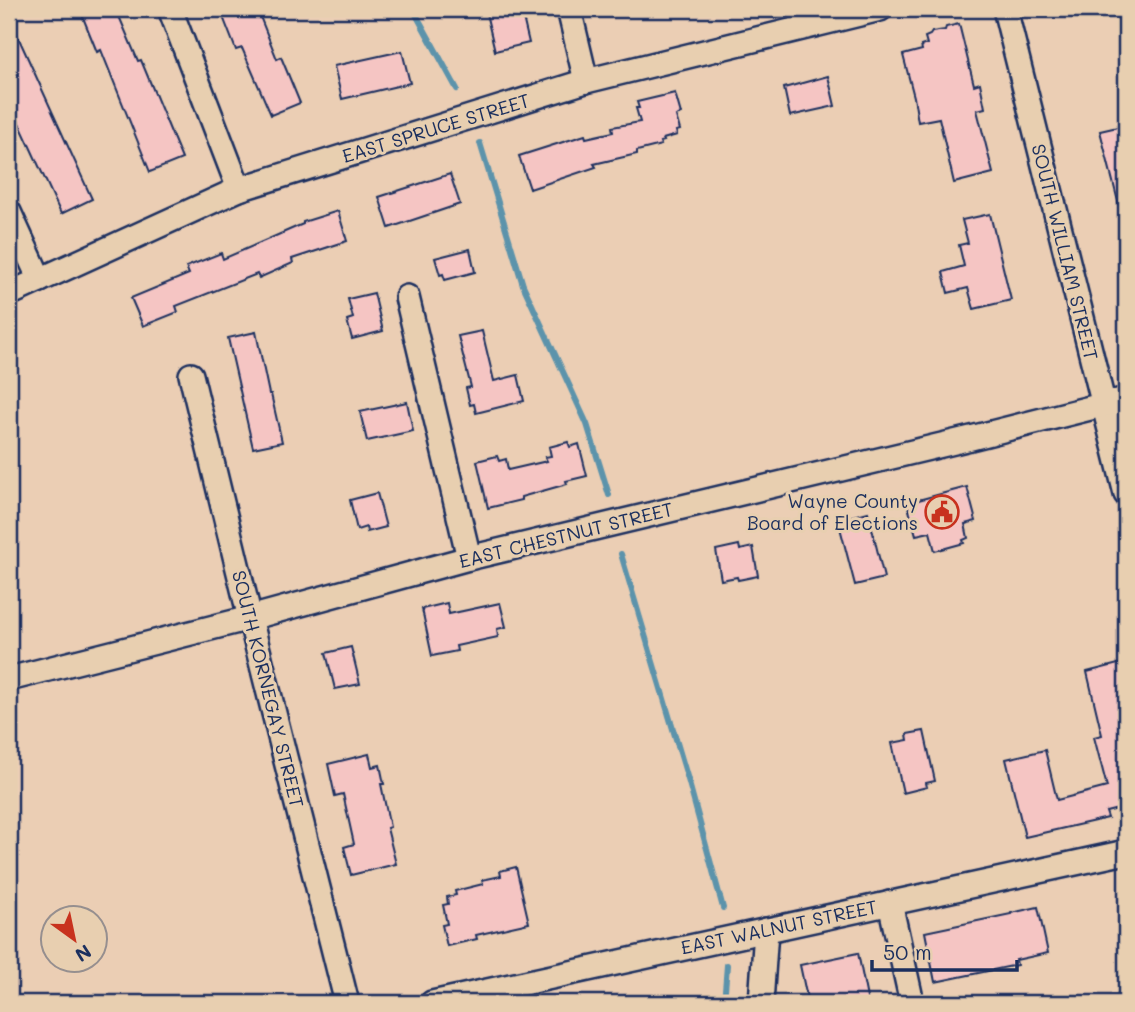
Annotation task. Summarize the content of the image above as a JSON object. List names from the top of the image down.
{
  "streets": {
    "street": [
      "EAST SPRUCE STREET",
      "SOUTH WILLIAM STREET",
      "EAST CHESTNUT STREET",
      "SOUTH KORNEGAY STREET",
      "EAST WALNUT STREET"
    ]
  },
  "crossings": [
    ["SOUTH WILLIAM STREET", "EAST CHESTNUT STREET"],
    ["EAST CHESTNUT STREET", "SOUTH KORNEGAY STREET"]
  ],
  "places": {
    "public building": ["Wayne County Board of Elections"]
  },
  "scale_bar": "50 m",
  "north": "bottom right"
}
